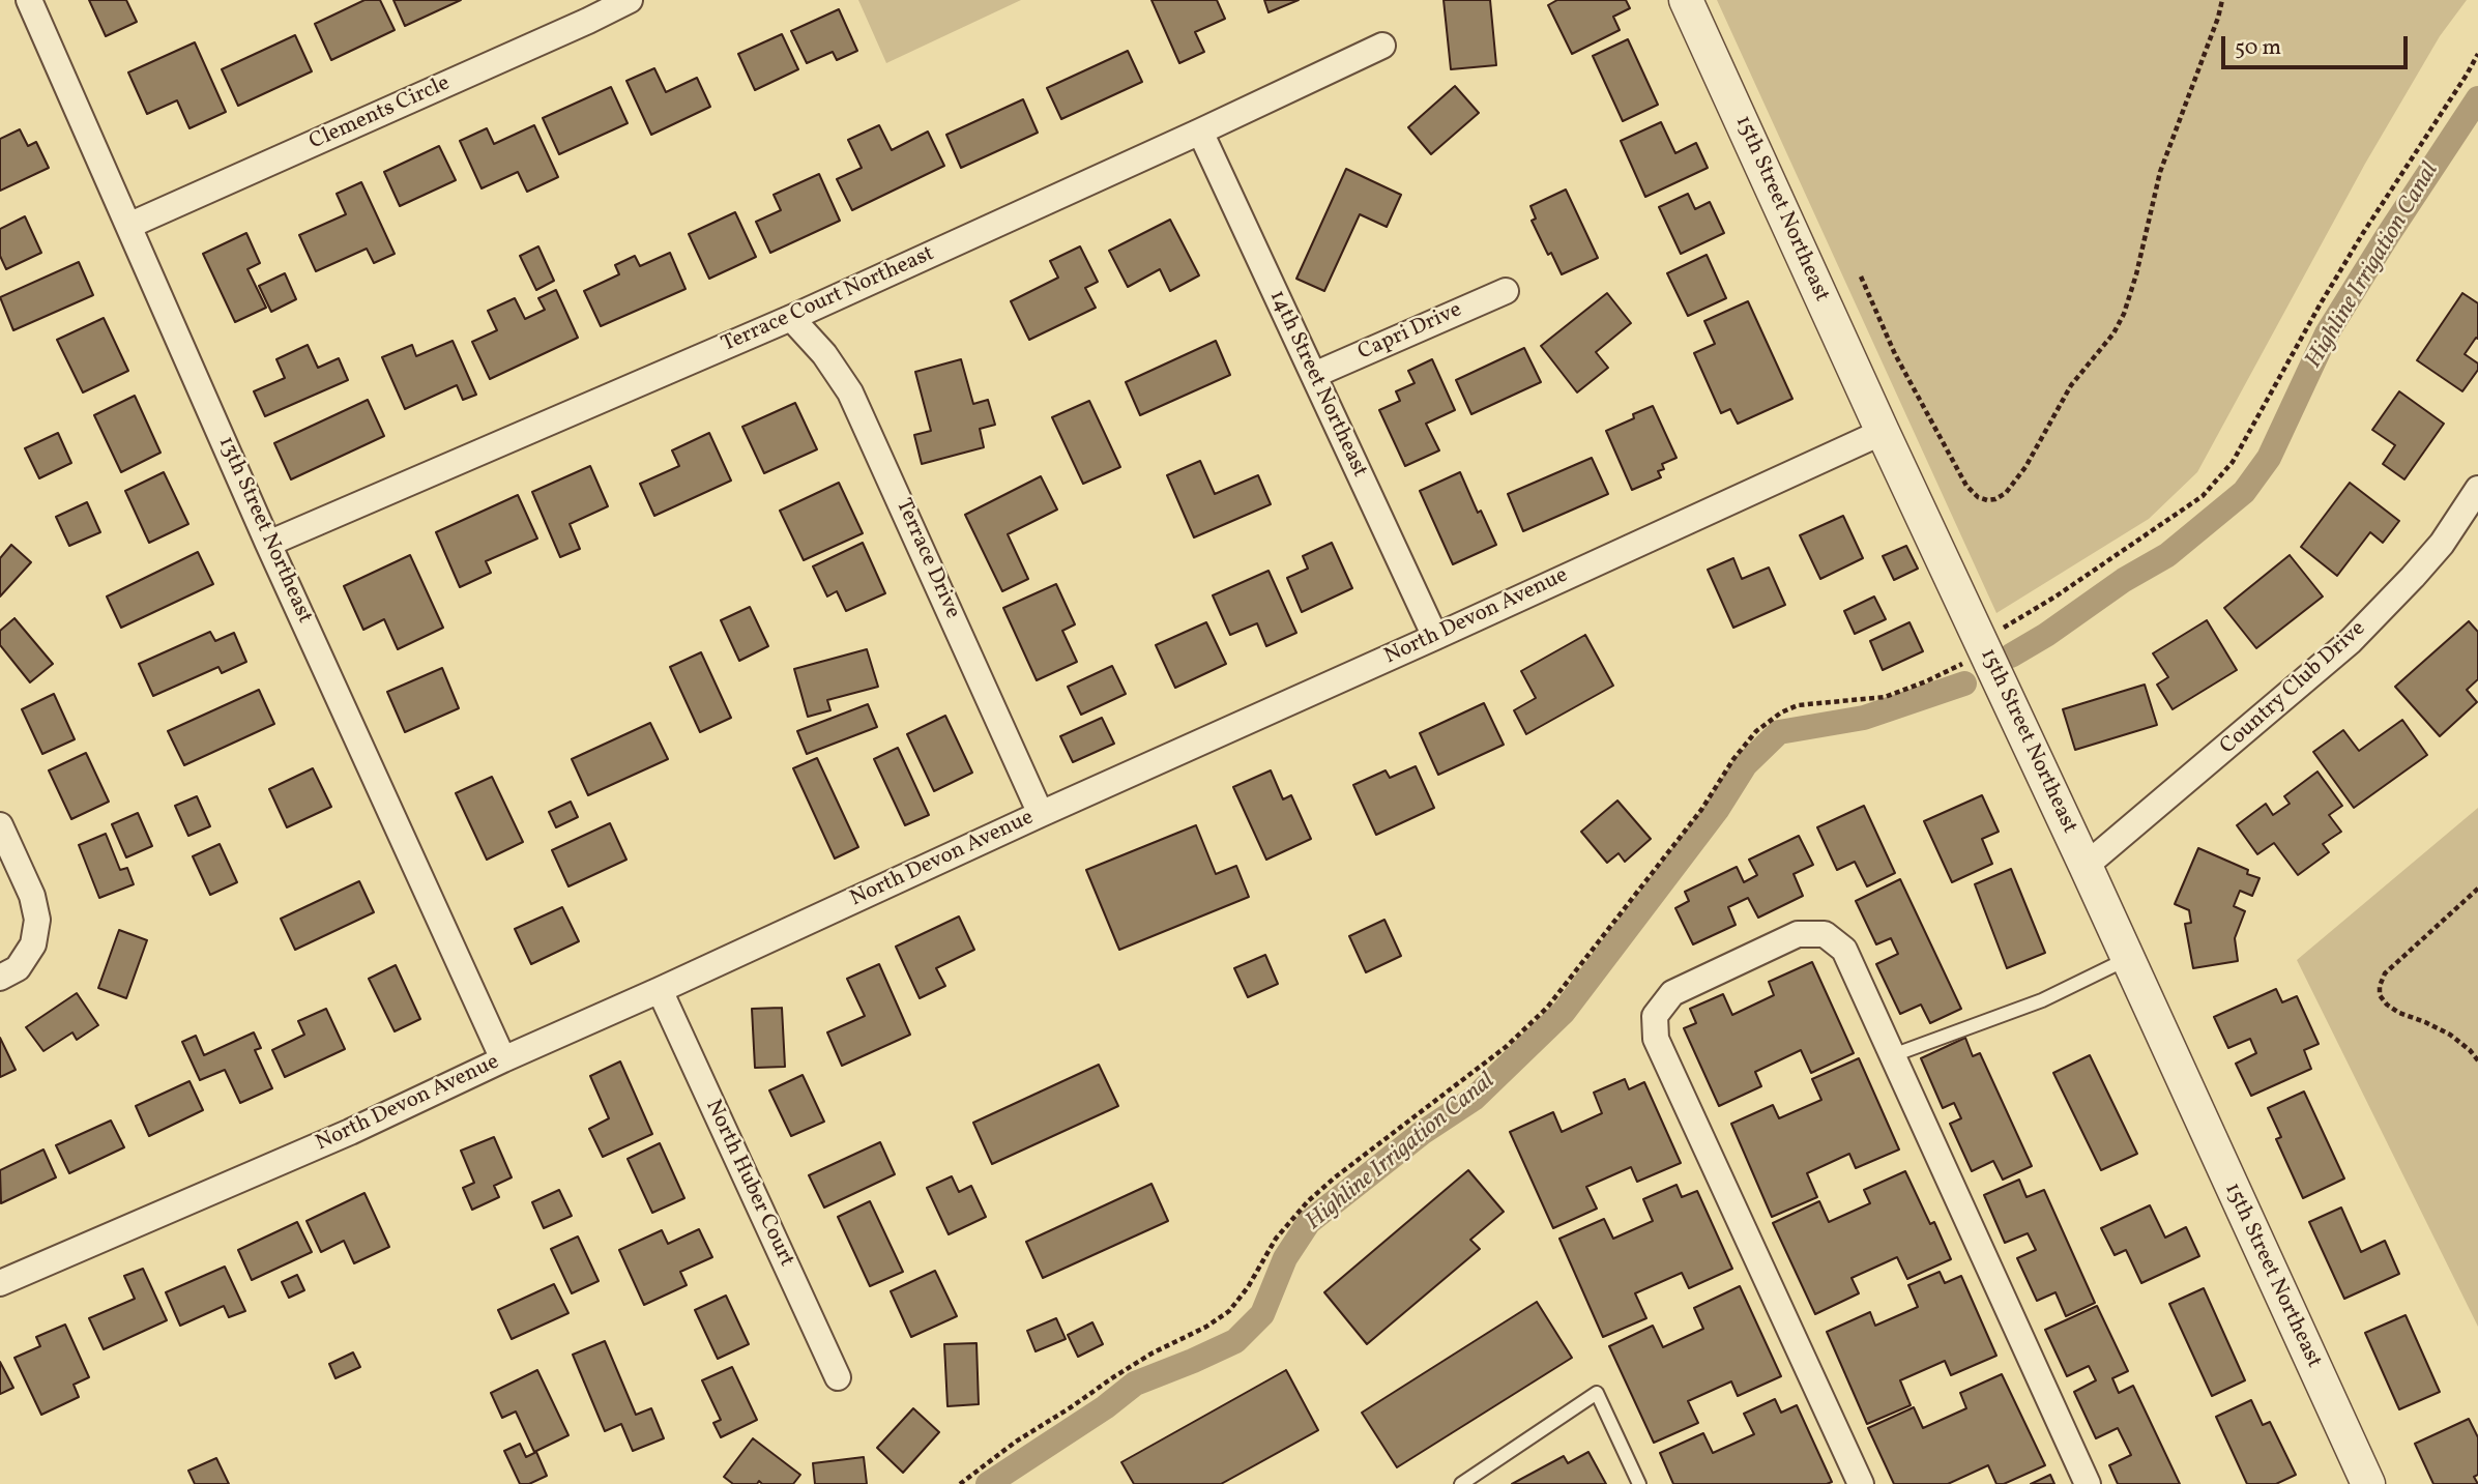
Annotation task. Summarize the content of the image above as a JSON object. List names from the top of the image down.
{
  "streets": {
    "street": [
      "Clements Circle",
      "15th Street Northeast",
      "Terrace Court Northeast",
      "Capri Drive",
      "14th Street Northeast",
      "13th Street Northeast",
      "Terrace Drive",
      "North Devon Avenue",
      "Country Club Drive",
      "North Huber Court"
    ]
  },
  "crossings": [
    ["Clements Circle", "13th Street Northeast"],
    ["15th Street Northeast", "North Devon Avenue"],
    ["15th Street Northeast", "Country Club Drive"],
    ["Terrace Court Northeast", "14th Street Northeast"],
    ["Terrace Court Northeast", "13th Street Northeast"],
    ["Terrace Court Northeast", "Terrace Drive"],
    ["Capri Drive", "14th Street Northeast"],
    ["14th Street Northeast", "North Devon Avenue"],
    ["13th Street Northeast", "North Devon Avenue"],
    ["Terrace Drive", "North Devon Avenue"],
    ["North Devon Avenue", "North Huber Court"]
  ],
  "water": ["Highline Irrigation Canal"],
  "scale_bar": "50 m"
}
